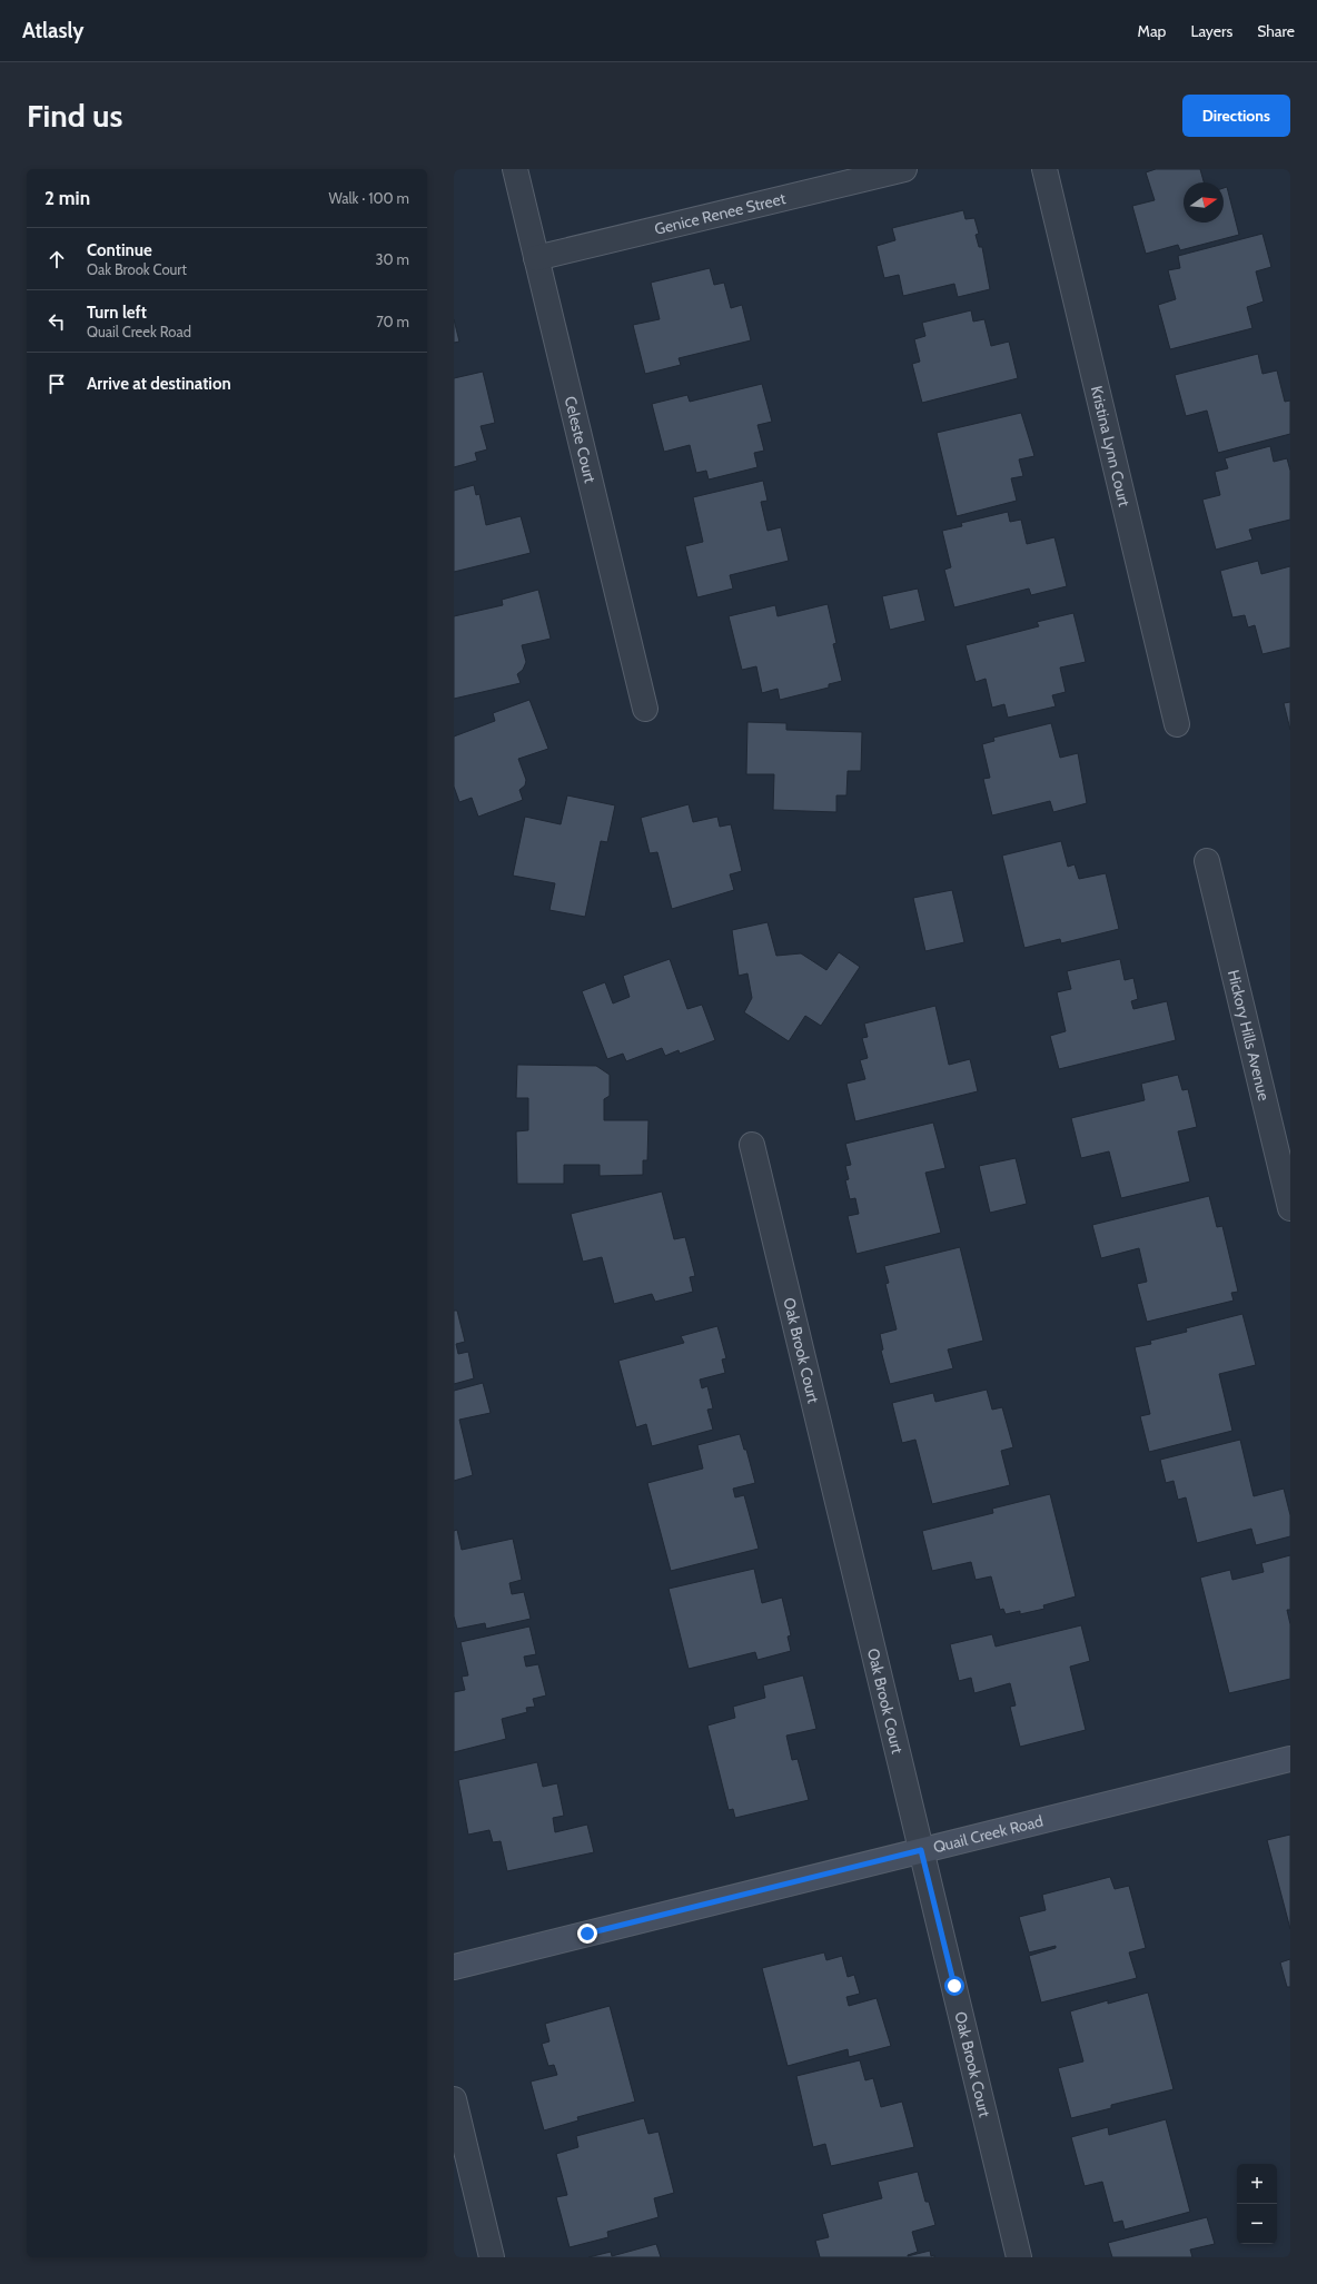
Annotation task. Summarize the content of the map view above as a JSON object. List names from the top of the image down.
{
  "streets": {
    "street": [
      "Genice Renee Street",
      "Celeste Court",
      "Kristina Lynn Court",
      "Hickory Hills Avenue",
      "Oak Brook Court",
      "Quail Creek Road"
    ]
  },
  "crossings": [
    ["Genice Renee Street", "Celeste Court"],
    ["Oak Brook Court", "Quail Creek Road"]
  ],
  "north": "right",
  "page": {
    "header": "Atlasly",
    "nav": ["Map", "Layers", "Share"],
    "buttons": "Directions",
    "title": "Find us",
    "heading": ["2 min", "Walk · 100 m"],
    "list": [
      ["Continue", "Oak Brook Court", "30 m"],
      ["Turn left", "Quail Creek Road", "70 m"],
      "Arrive at destination"
    ],
    "map_buttons": ["+", "−"]
  }
}
